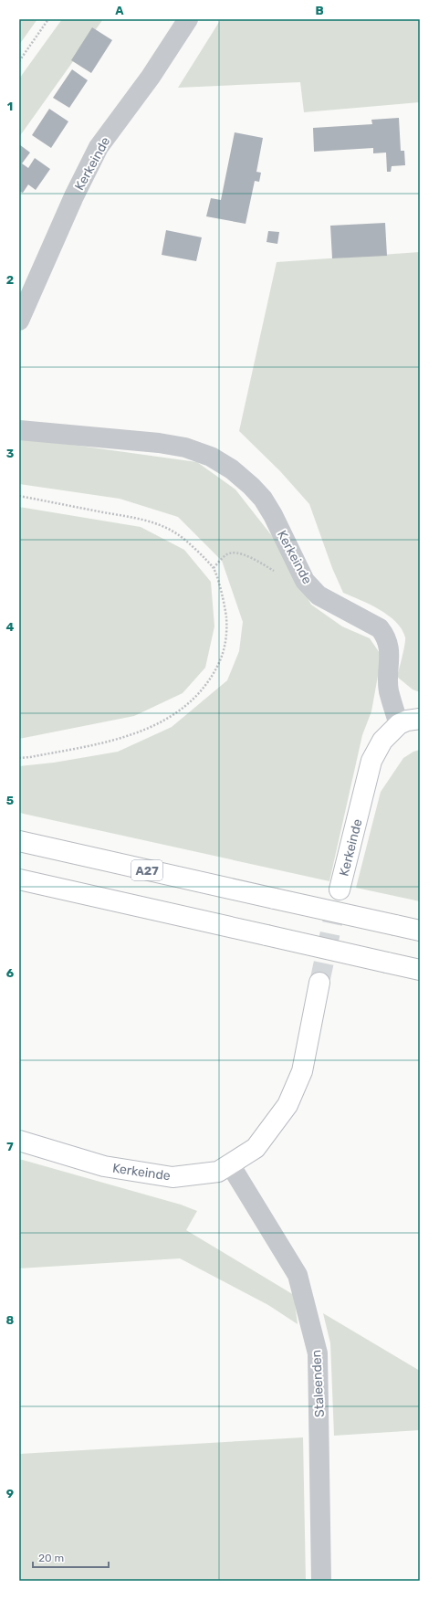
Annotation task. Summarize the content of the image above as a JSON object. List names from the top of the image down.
{
  "streets": {
    "main road": ["Kerkeinde", "A27"],
    "street": ["Staleenden"]
  },
  "crossings": [
    ["Kerkeinde", "Staleenden"]
  ],
  "scale_bar": "20 m",
  "grid": {
    "columns": ["A", "B"],
    "rows": [
      "1",
      "2",
      "3",
      "4",
      "5",
      "6",
      "7",
      "8",
      "9"
    ]
  }
}
